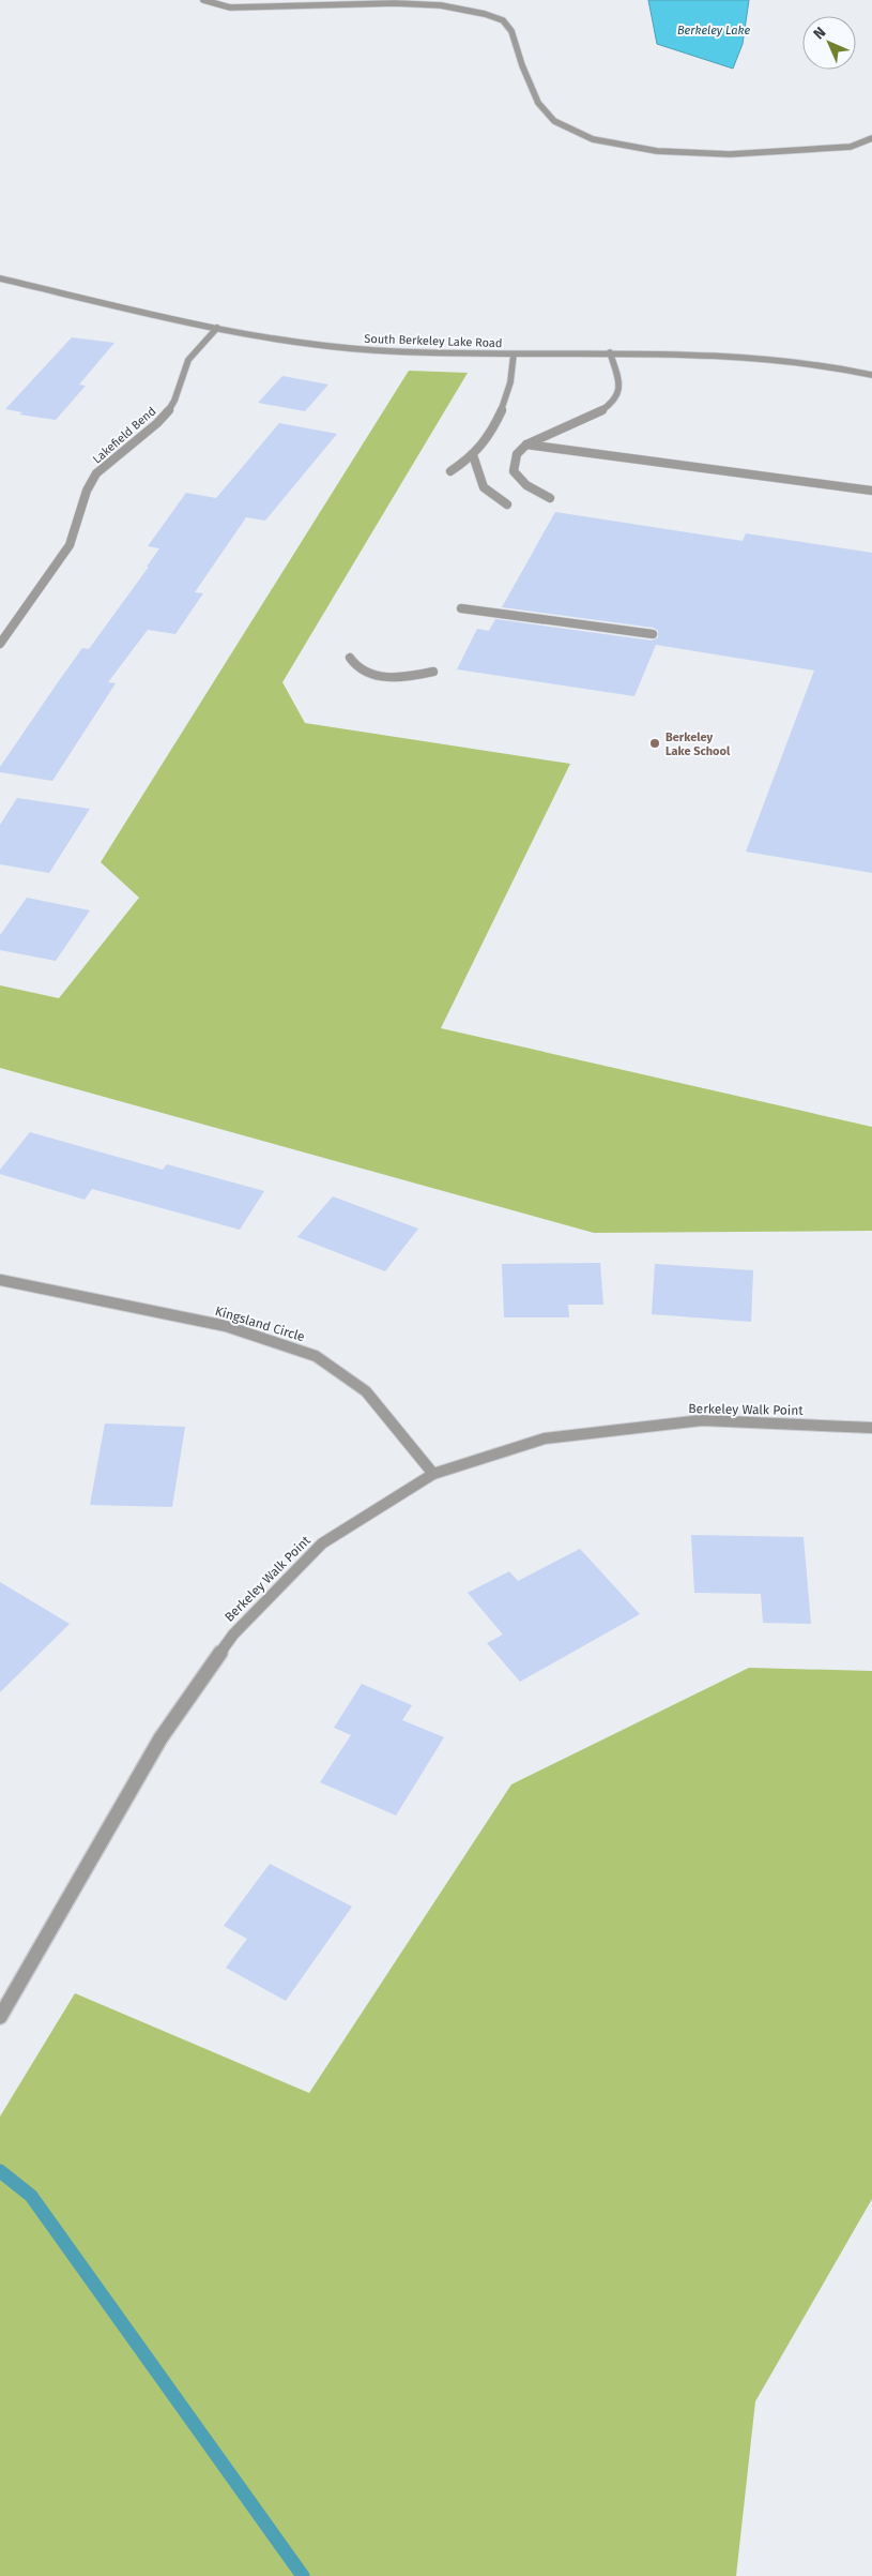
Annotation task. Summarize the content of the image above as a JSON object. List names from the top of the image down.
{
  "streets": {
    "street": [
      "South Berkeley Lake Road",
      "Lakefield Bend",
      "Kingsland Circle",
      "Berkeley Walk Point"
    ]
  },
  "crossings": [
    ["South Berkeley Lake Road", "Lakefield Bend"],
    ["Kingsland Circle", "Berkeley Walk Point"]
  ],
  "water": ["Berkeley Lake"],
  "places": ["Berkeley Lake School"],
  "north": "top left"
}
